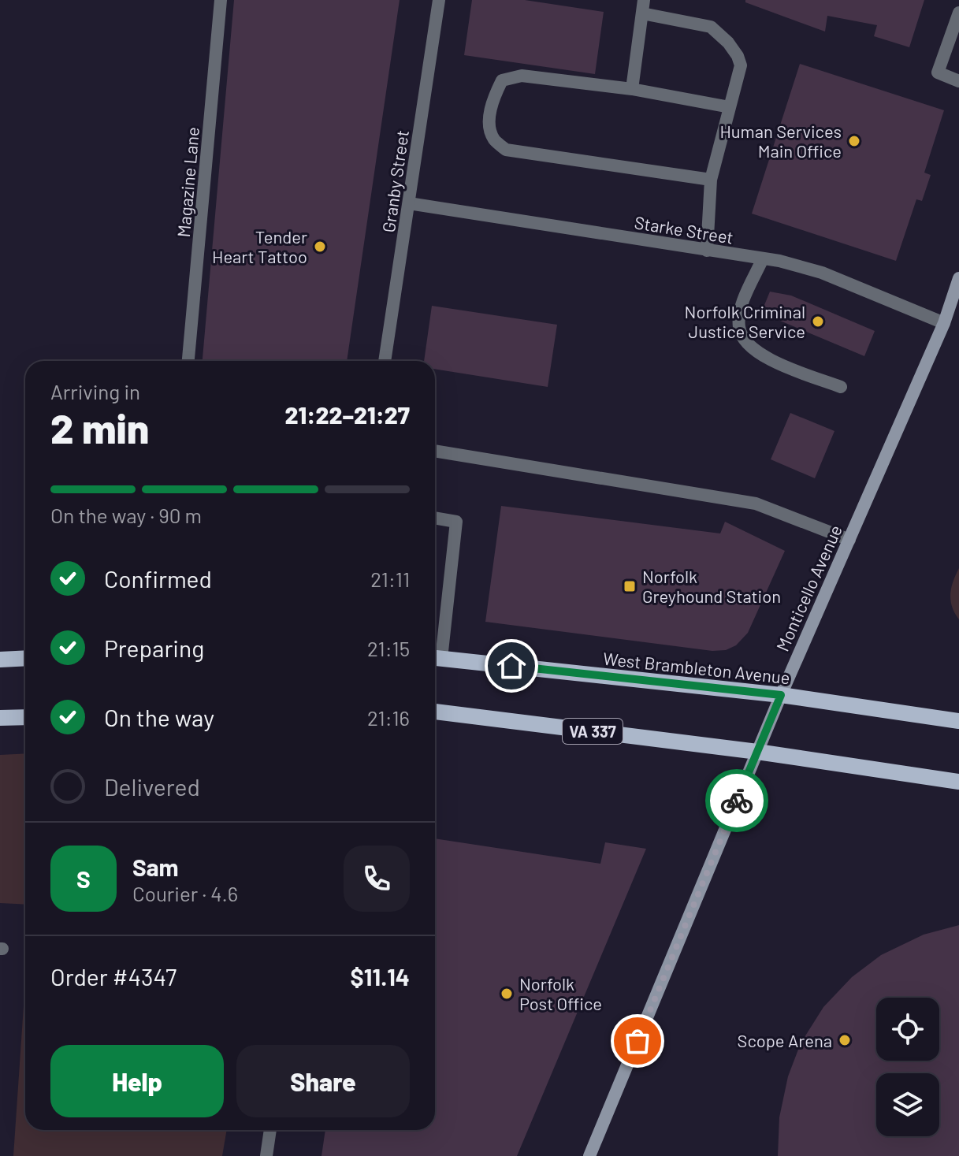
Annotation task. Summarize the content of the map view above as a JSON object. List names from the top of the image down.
{
  "streets": {
    "main road": ["Monticello Avenue", "West Brambleton Avenue", "VA 337"],
    "street": ["Granby Street", "Magazine Lane", "Starke Street"]
  },
  "crossings": [
    ["Granby Street", "Starke Street"],
    ["Starke Street", "Monticello Avenue"],
    ["Monticello Avenue", "West Brambleton Avenue"],
    ["Monticello Avenue", "VA 337"]
  ],
  "places": {
    "other": [
      "Human Services Main Office",
      "Tender Heart Tattoo",
      "Norfolk Criminal Justice Service",
      "Norfolk Post Office",
      "Scope Arena"
    ],
    "transit": ["Norfolk Greyhound Station"]
  },
  "page": {
    "heading": ["2 min", "Arriving in", "21:22–21:27"],
    "panel": [
      "Sam",
      "Courier · 4.6",
      "Order #4347",
      "$11.14"
    ],
    "bar": "On the way · 90 m",
    "list": [
      ["Confirmed", "21:11"],
      ["Preparing", "21:15"],
      ["On the way", "21:16"],
      "Delivered"
    ],
    "round": "S",
    "buttons": ["Help", "Share"]
  }
}
